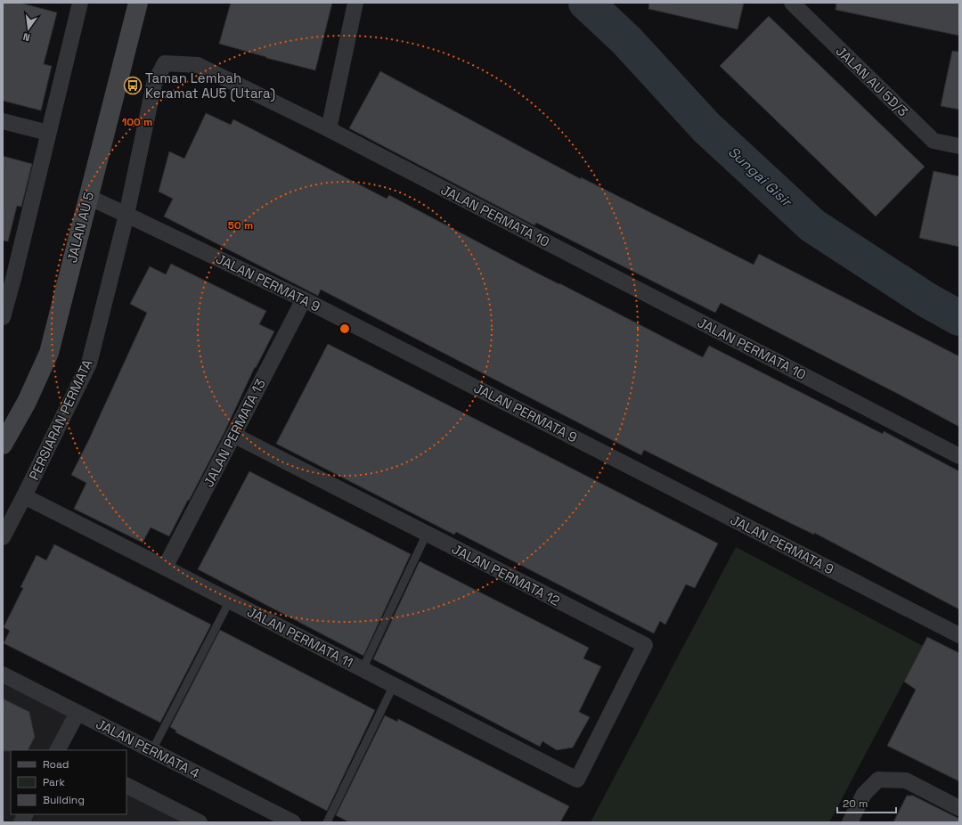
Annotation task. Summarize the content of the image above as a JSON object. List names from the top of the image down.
{
  "streets": {
    "main road": ["JALAN AU 5"],
    "street": [
      "JALAN AU 5D/3",
      "JALAN PERMATA 10",
      "JALAN PERMATA 9",
      "PERSIARAN PERMATA",
      "JALAN PERMATA 13",
      "JALAN PERMATA 12",
      "JALAN PERMATA 11",
      "JALAN PERMATA 4"
    ]
  },
  "crossings": [
    ["JALAN PERMATA 10", "JALAN PERMATA 9"],
    ["JALAN PERMATA 10", "PERSIARAN PERMATA"],
    ["JALAN AU 5", "JALAN PERMATA 9"],
    ["JALAN PERMATA 9", "PERSIARAN PERMATA"],
    ["JALAN PERMATA 9", "JALAN PERMATA 13"],
    ["PERSIARAN PERMATA", "JALAN PERMATA 11"],
    ["JALAN PERMATA 13", "JALAN PERMATA 12"],
    ["JALAN PERMATA 13", "JALAN PERMATA 11"],
    ["JALAN PERMATA 12", "JALAN PERMATA 11"]
  ],
  "water": ["Sungai Gisir"],
  "places": {
    "bus stop": ["Taman Lembah Keramat AU5 (Utara)"]
  },
  "legend": ["Road", "Park", "Building"],
  "scale_bar": "20 m",
  "north": "bottom",
  "rings": ["100 m", "50 m"]
}
